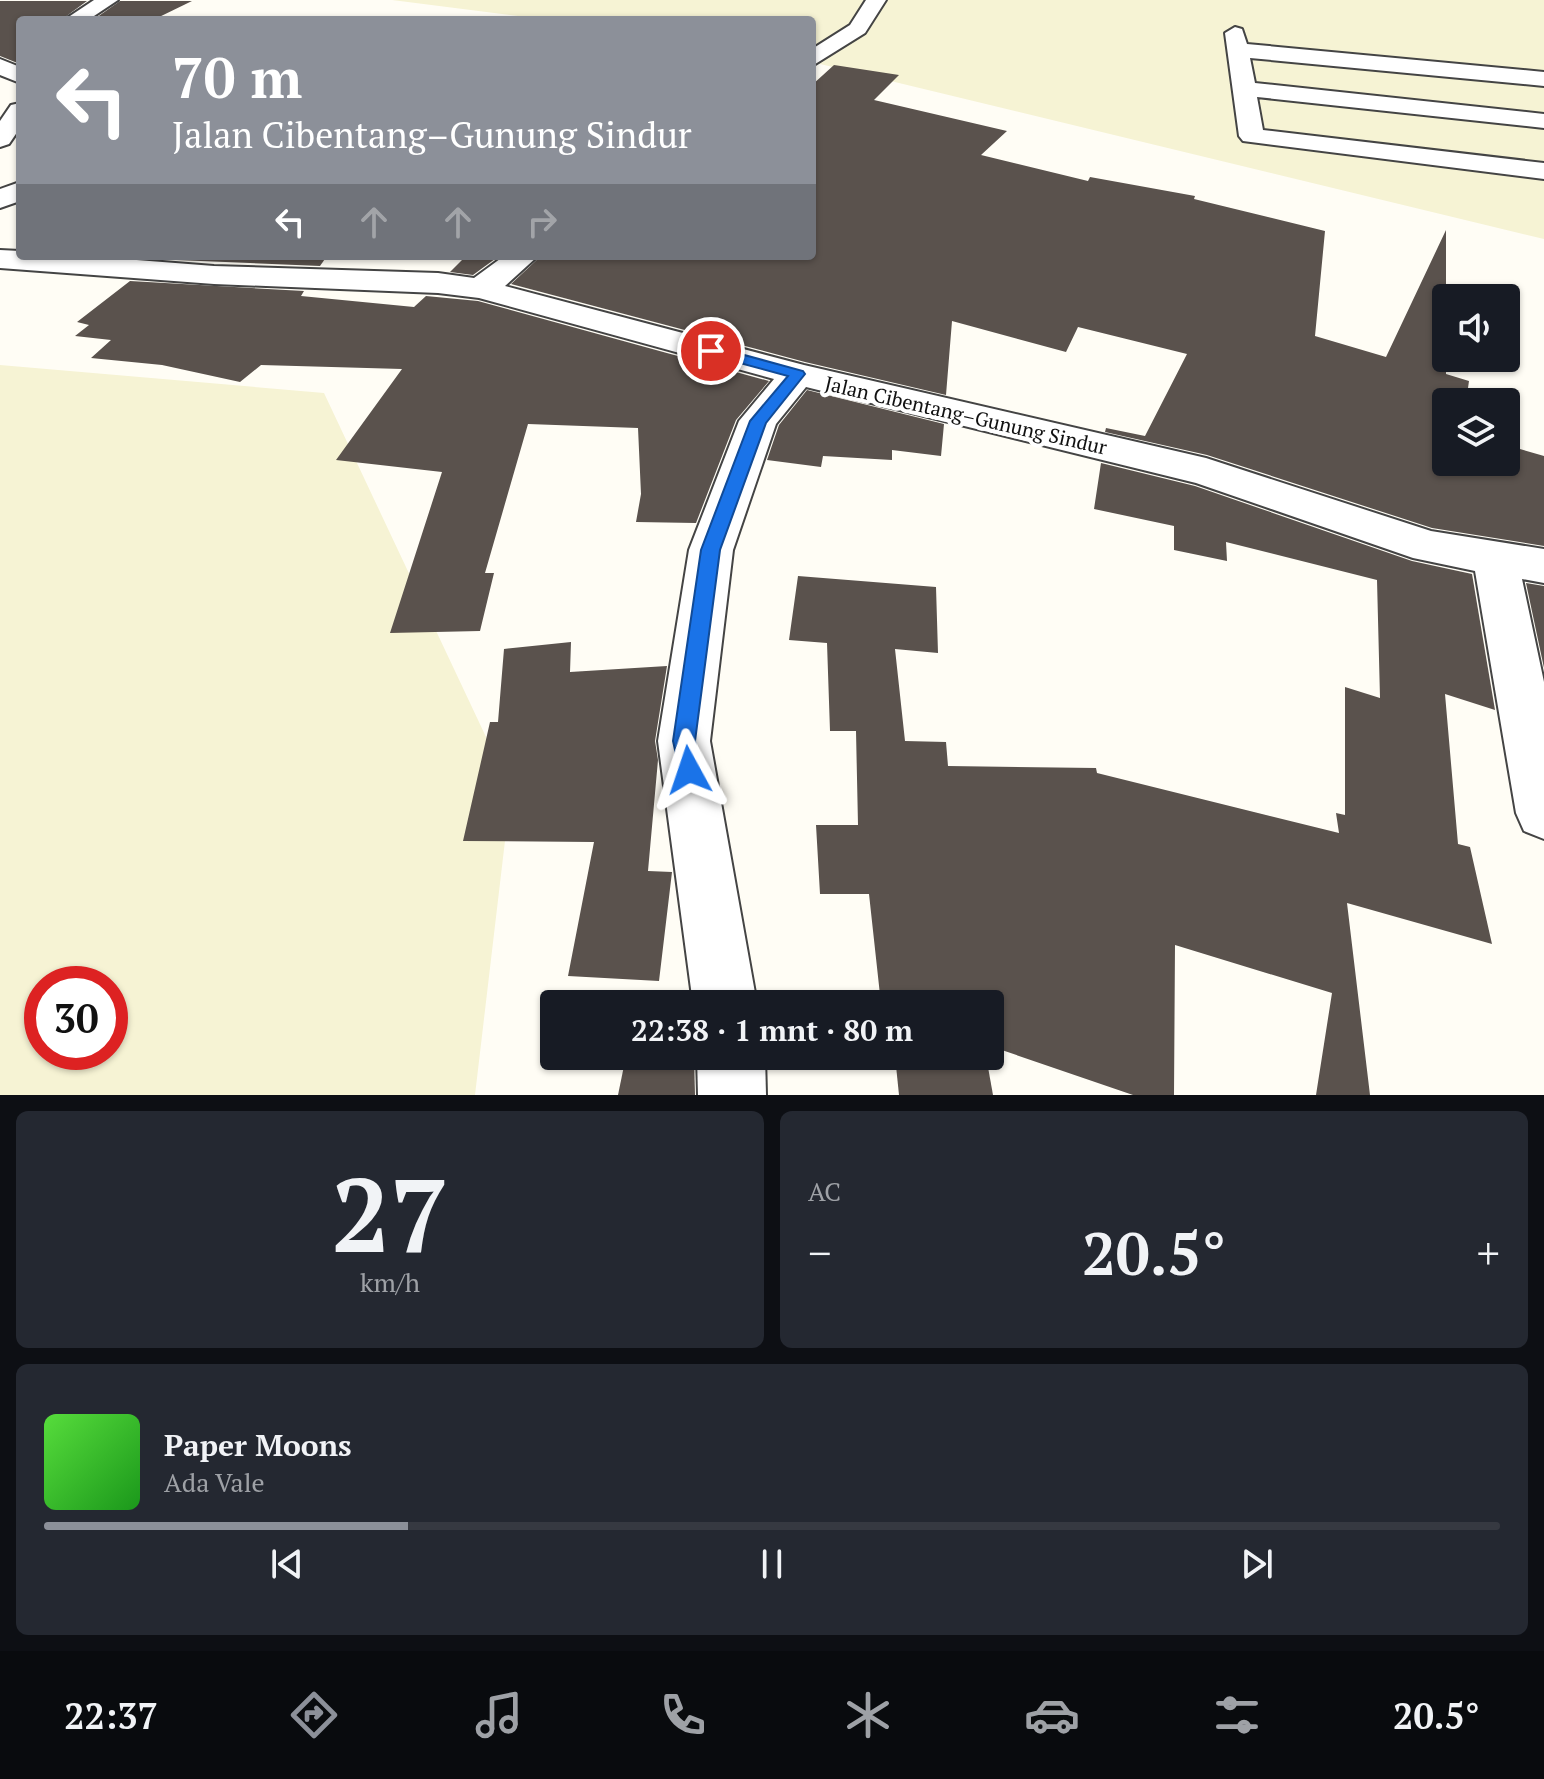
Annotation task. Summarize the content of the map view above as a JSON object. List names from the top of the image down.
{
  "streets": {
    "street": ["Jalan Cibentang–Gunung Sindur"]
  },
  "page": {
    "turn": ["70 m", "Jalan Cibentang–Gunung Sindur"],
    "limit": "30",
    "trip": "22:38 · 1 mnt · 80 m",
    "tile": [
      ["27", "km/h"],
      "AC"
    ],
    "heat": ["−", "20.5°", "+"],
    "song": ["Paper Moons", "Ada Vale"],
    "tabs": ["22:37", "20.5°"]
  }
}
